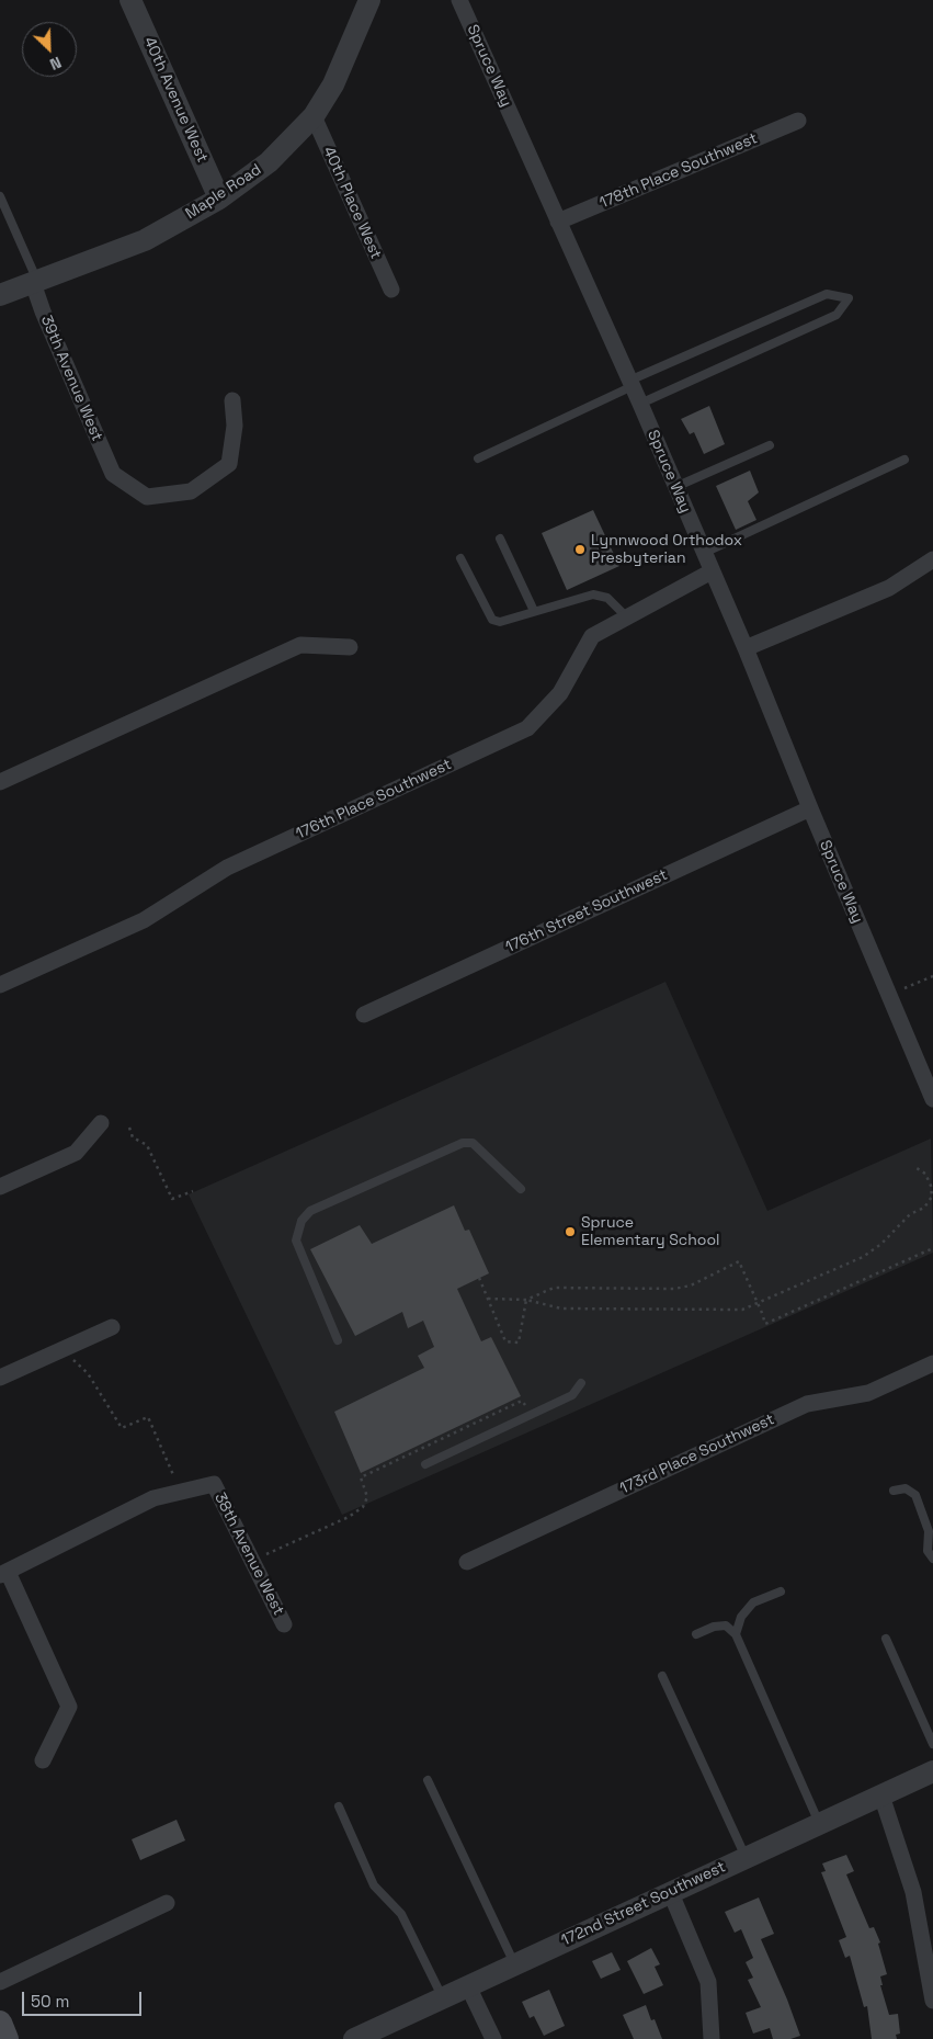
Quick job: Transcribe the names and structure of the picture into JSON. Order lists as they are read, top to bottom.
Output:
{
  "streets": {
    "street": [
      "Spruce Way",
      "40th Avenue West",
      "178th Place Southwest",
      "Maple Road",
      "40th Place West",
      "39th Avenue West",
      "176th Place Southwest",
      "176th Street Southwest",
      "173rd Place Southwest",
      "38th Avenue West",
      "172nd Street Southwest"
    ]
  },
  "crossings": [
    ["Spruce Way", "178th Place Southwest"],
    ["Spruce Way", "176th Place Southwest"],
    ["Spruce Way", "176th Street Southwest"],
    ["40th Avenue West", "Maple Road"],
    ["Maple Road", "40th Place West"],
    ["Maple Road", "39th Avenue West"]
  ],
  "places": ["Lynnwood Orthodox Presbyterian", "Spruce Elementary School"],
  "scale_bar": "50 m",
  "north": "bottom right"
}
